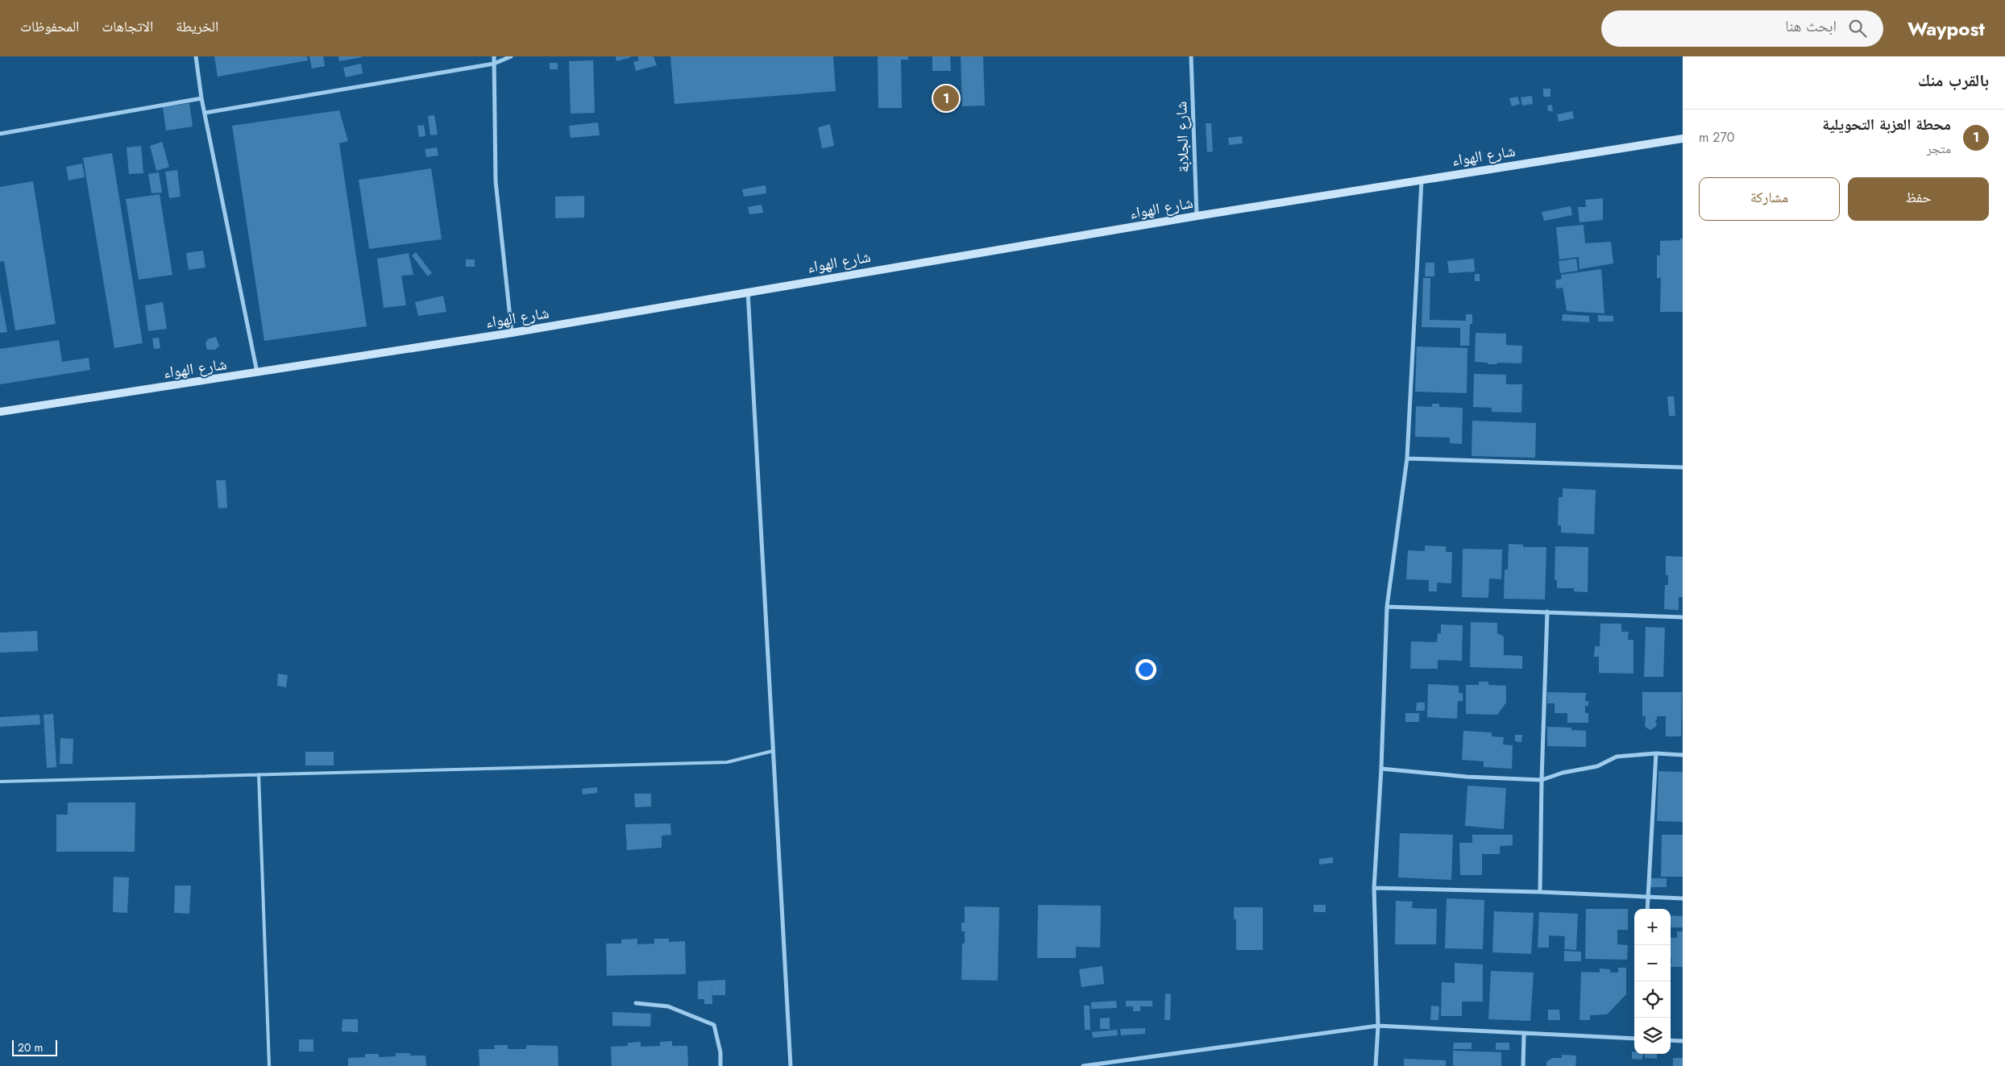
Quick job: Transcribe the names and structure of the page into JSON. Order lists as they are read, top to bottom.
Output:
{
  "streets": {
    "street": ["شارع الجلابة", "شارع الهواء"]
  },
  "crossings": [
    ["شارع الجلابة", "شارع الهواء"]
  ],
  "scale_bar": "20 m",
  "page": {
    "header": "Waypost",
    "search": "ابحث هنا",
    "nav": ["الخريطة", "الاتجاهات", "المحفوظات"],
    "heading": "بالقرب منك",
    "pins": "1",
    "list": [
      {
        "mark": "1",
        "name": "محطة العزبة التحويلية",
        "note": "متجر",
        "value": "270 m"
      }
    ],
    "buttons": ["حفظ", "مشاركة"],
    "map_buttons": ["+", "−"],
    "scale": "20 m"
  }
}
